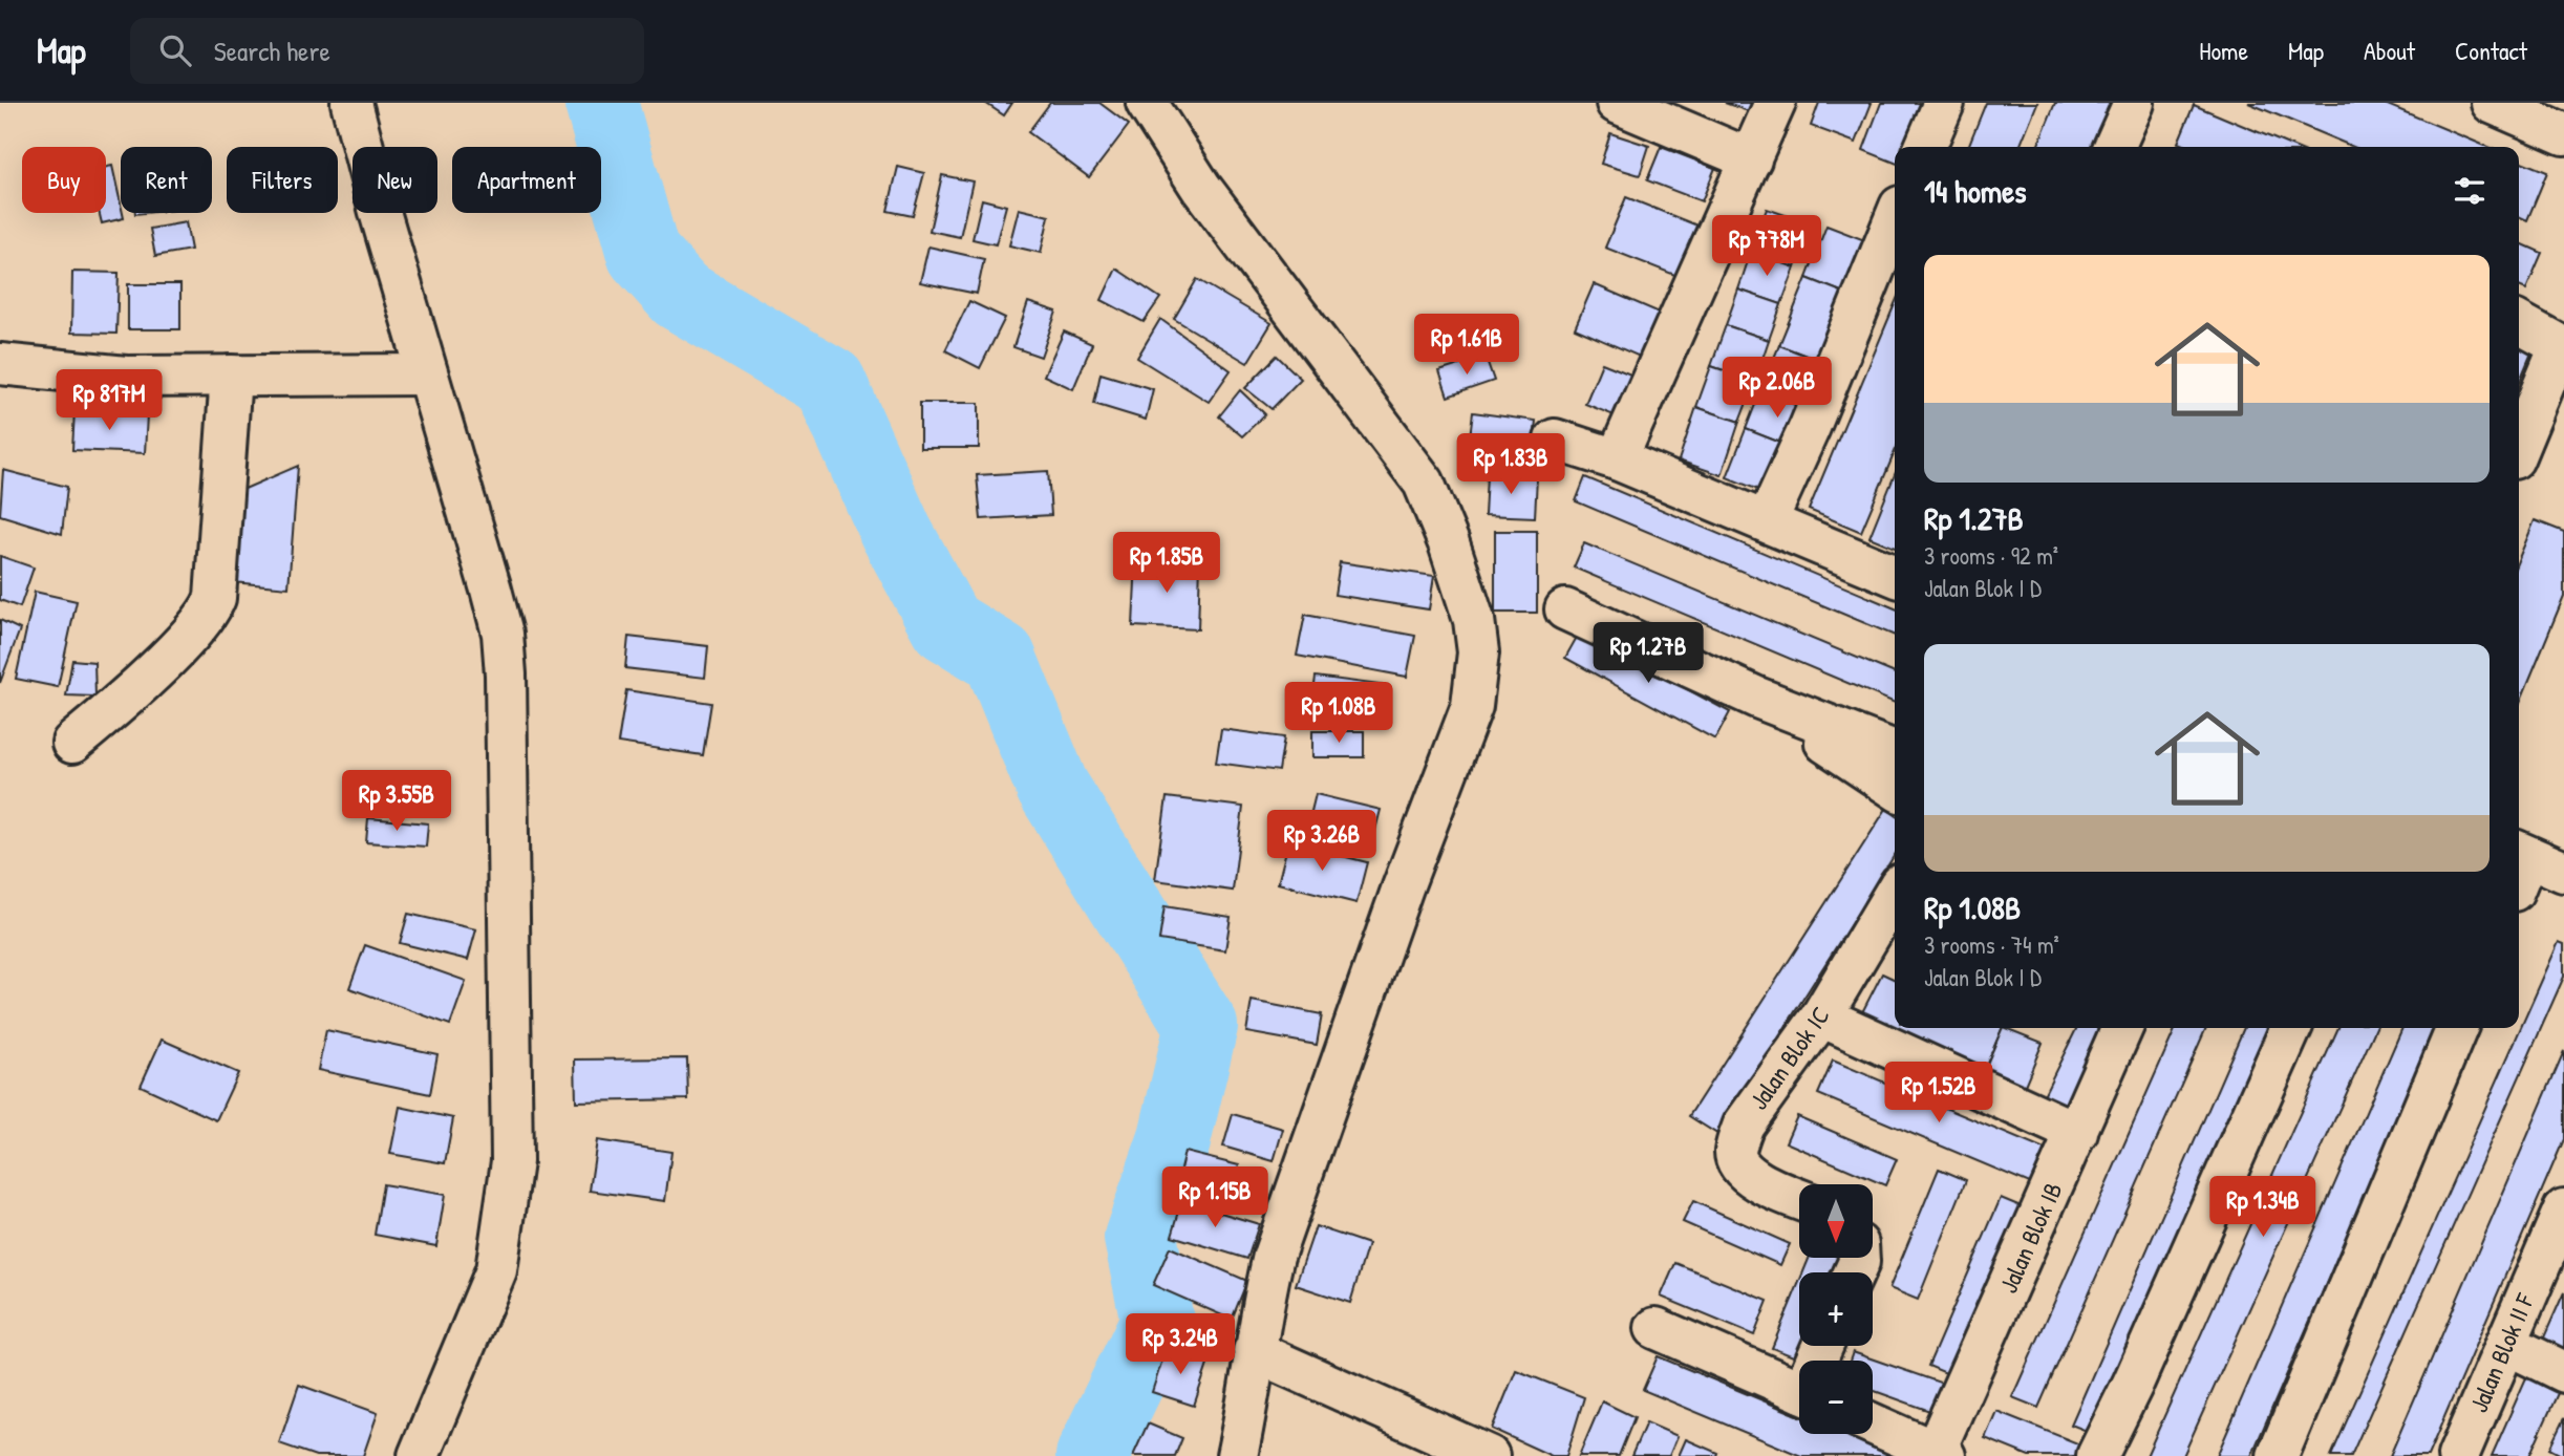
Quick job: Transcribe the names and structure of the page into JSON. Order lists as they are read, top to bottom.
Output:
{
  "streets": {
    "street": ["Jalan Blok IC", "Jalan Blok IB", "Jalan Blok II F"]
  },
  "north": "bottom",
  "page": {
    "header": "Map",
    "search": "Search here",
    "nav": [
      "Home",
      "Map",
      "About",
      "Contact"
    ],
    "chip": [
      "Buy",
      "Rent",
      "Filters",
      "New",
      "Apartment"
    ],
    "heading": "14 homes",
    "price": [
      "Rp 778M",
      "Rp 1.61B",
      "Rp 2.06B",
      "Rp 817M",
      "Rp 1.83B",
      "Rp 1.85B",
      "Rp 1.27B",
      "Rp 1.08B",
      "Rp 3.55B",
      "Rp 3.26B",
      "Rp 1.52B",
      "Rp 1.15B",
      "Rp 1.34B",
      "Rp 3.24B"
    ],
    "list": [
      {
        "name": "Rp 1.27B",
        "note": "3 rooms · 92 m² · Jalan Blok I D"
      },
      {
        "name": "Rp 1.08B",
        "note": "3 rooms · 74 m² · Jalan Blok I D"
      }
    ],
    "map_buttons": ["+", "−"]
  }
}
